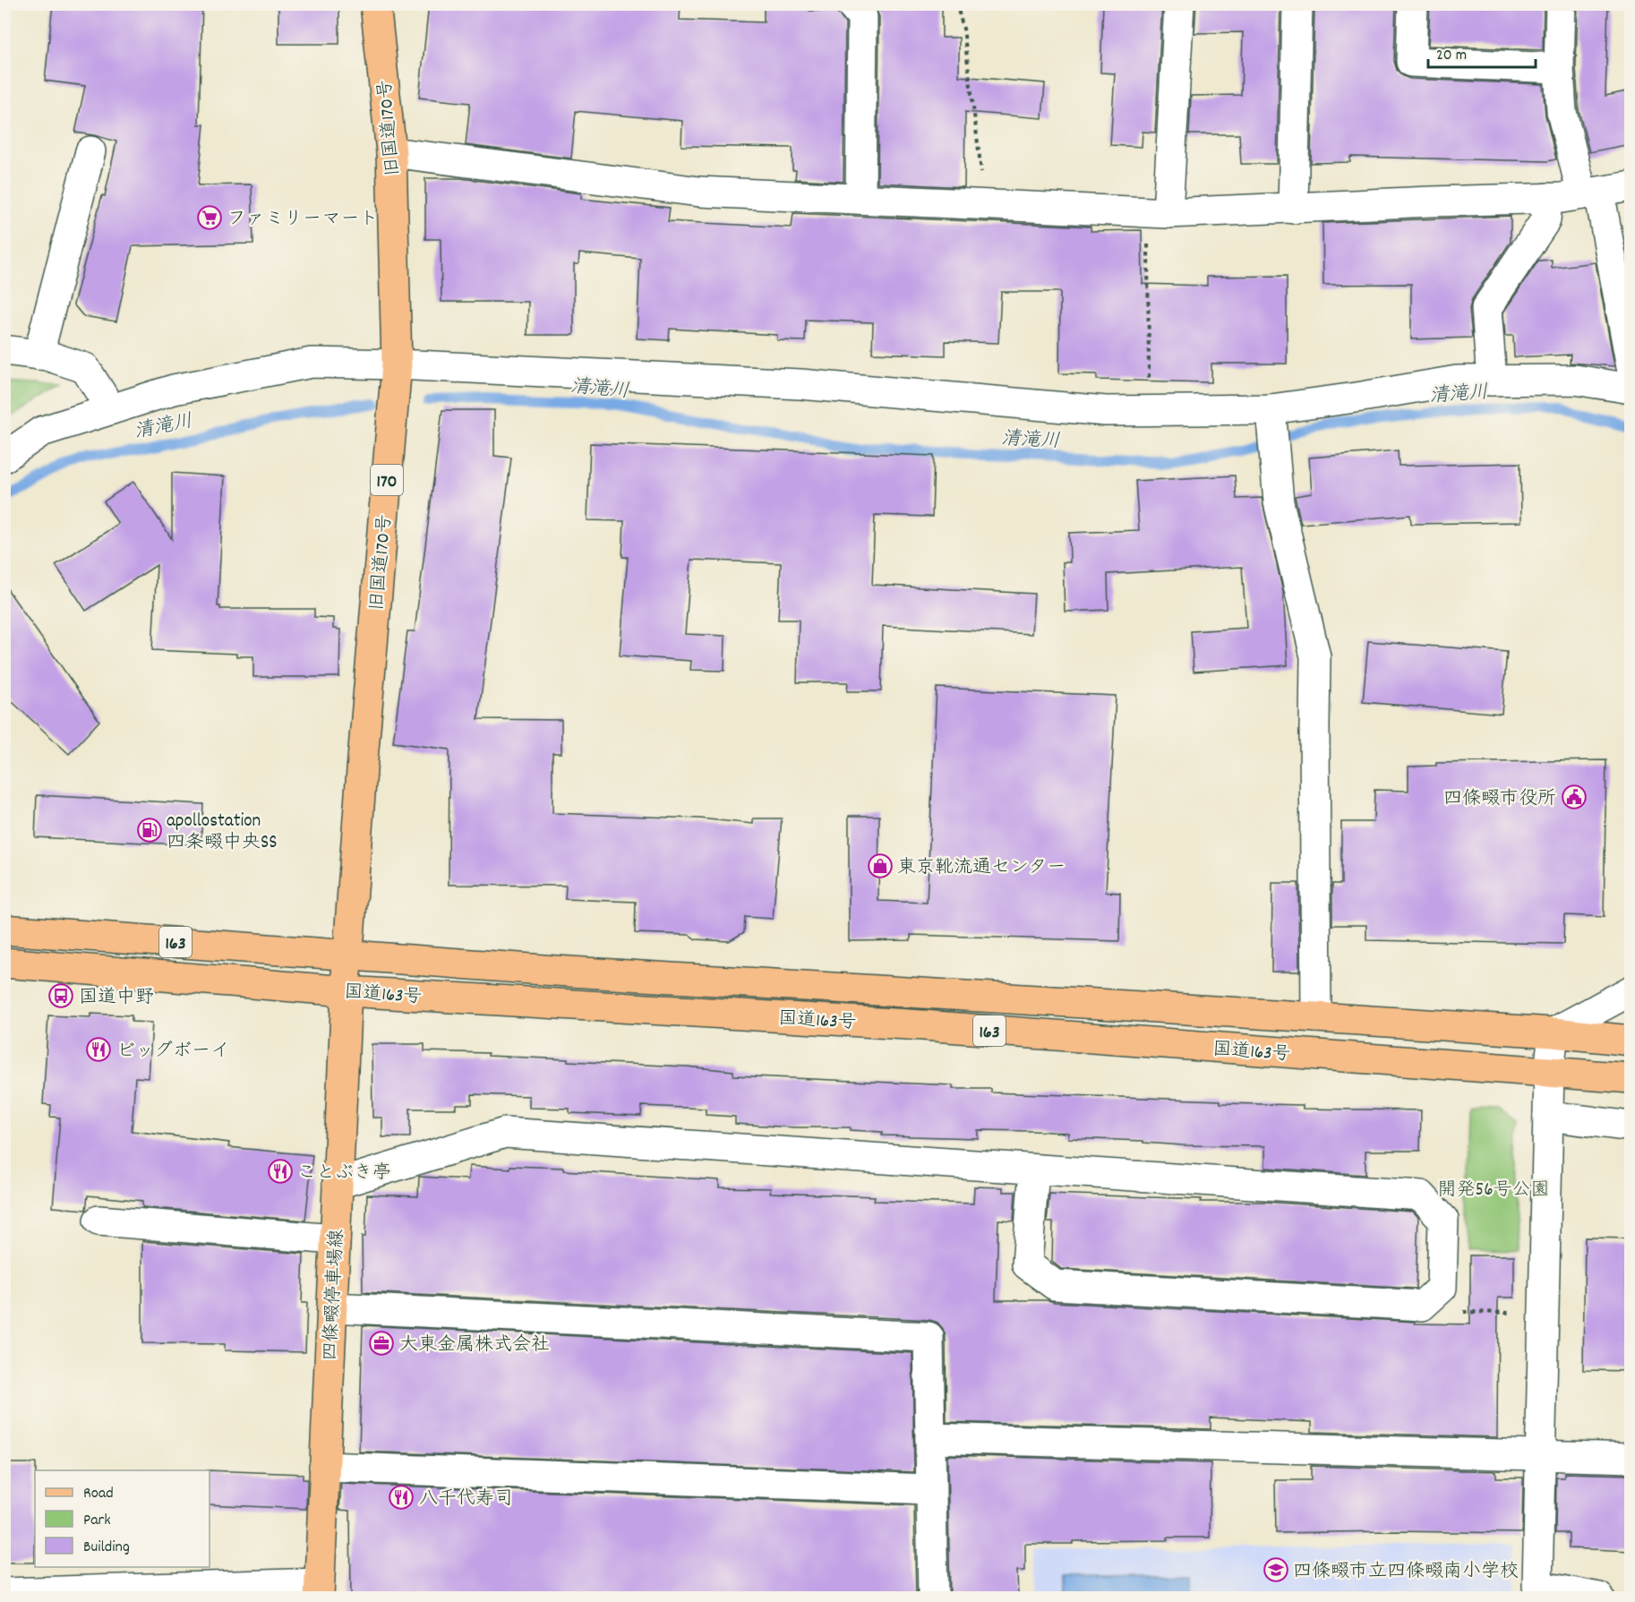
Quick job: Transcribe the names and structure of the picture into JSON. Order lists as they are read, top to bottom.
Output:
{
  "streets": {
    "main road": [
      "旧国道170号",
      "170",
      "163",
      "国道163号",
      "四條畷停車場線"
    ]
  },
  "crossings": [
    ["旧国道170号", "国道163号"],
    ["旧国道170号", "四條畷停車場線"],
    ["国道163号", "四條畷停車場線"]
  ],
  "water": ["清滝川"],
  "parks": ["開発56号公園"],
  "places": {
    "supermarket": ["ファミリーマート"],
    "public building": ["四條畷市役所"],
    "fuel station": ["apollostation 四条畷中央SS"],
    "shop": ["東京靴流通センター"],
    "bus stop": ["国道中野"],
    "restaurant": ["ビッグボーイ", "ことぶき亭", "八千代寿司"],
    "office": ["大東金属株式会社"],
    "school or university": ["四條畷市立四條畷南小学校"]
  },
  "legend": ["Road", "Park", "Building"],
  "scale_bar": "20 m"
}
